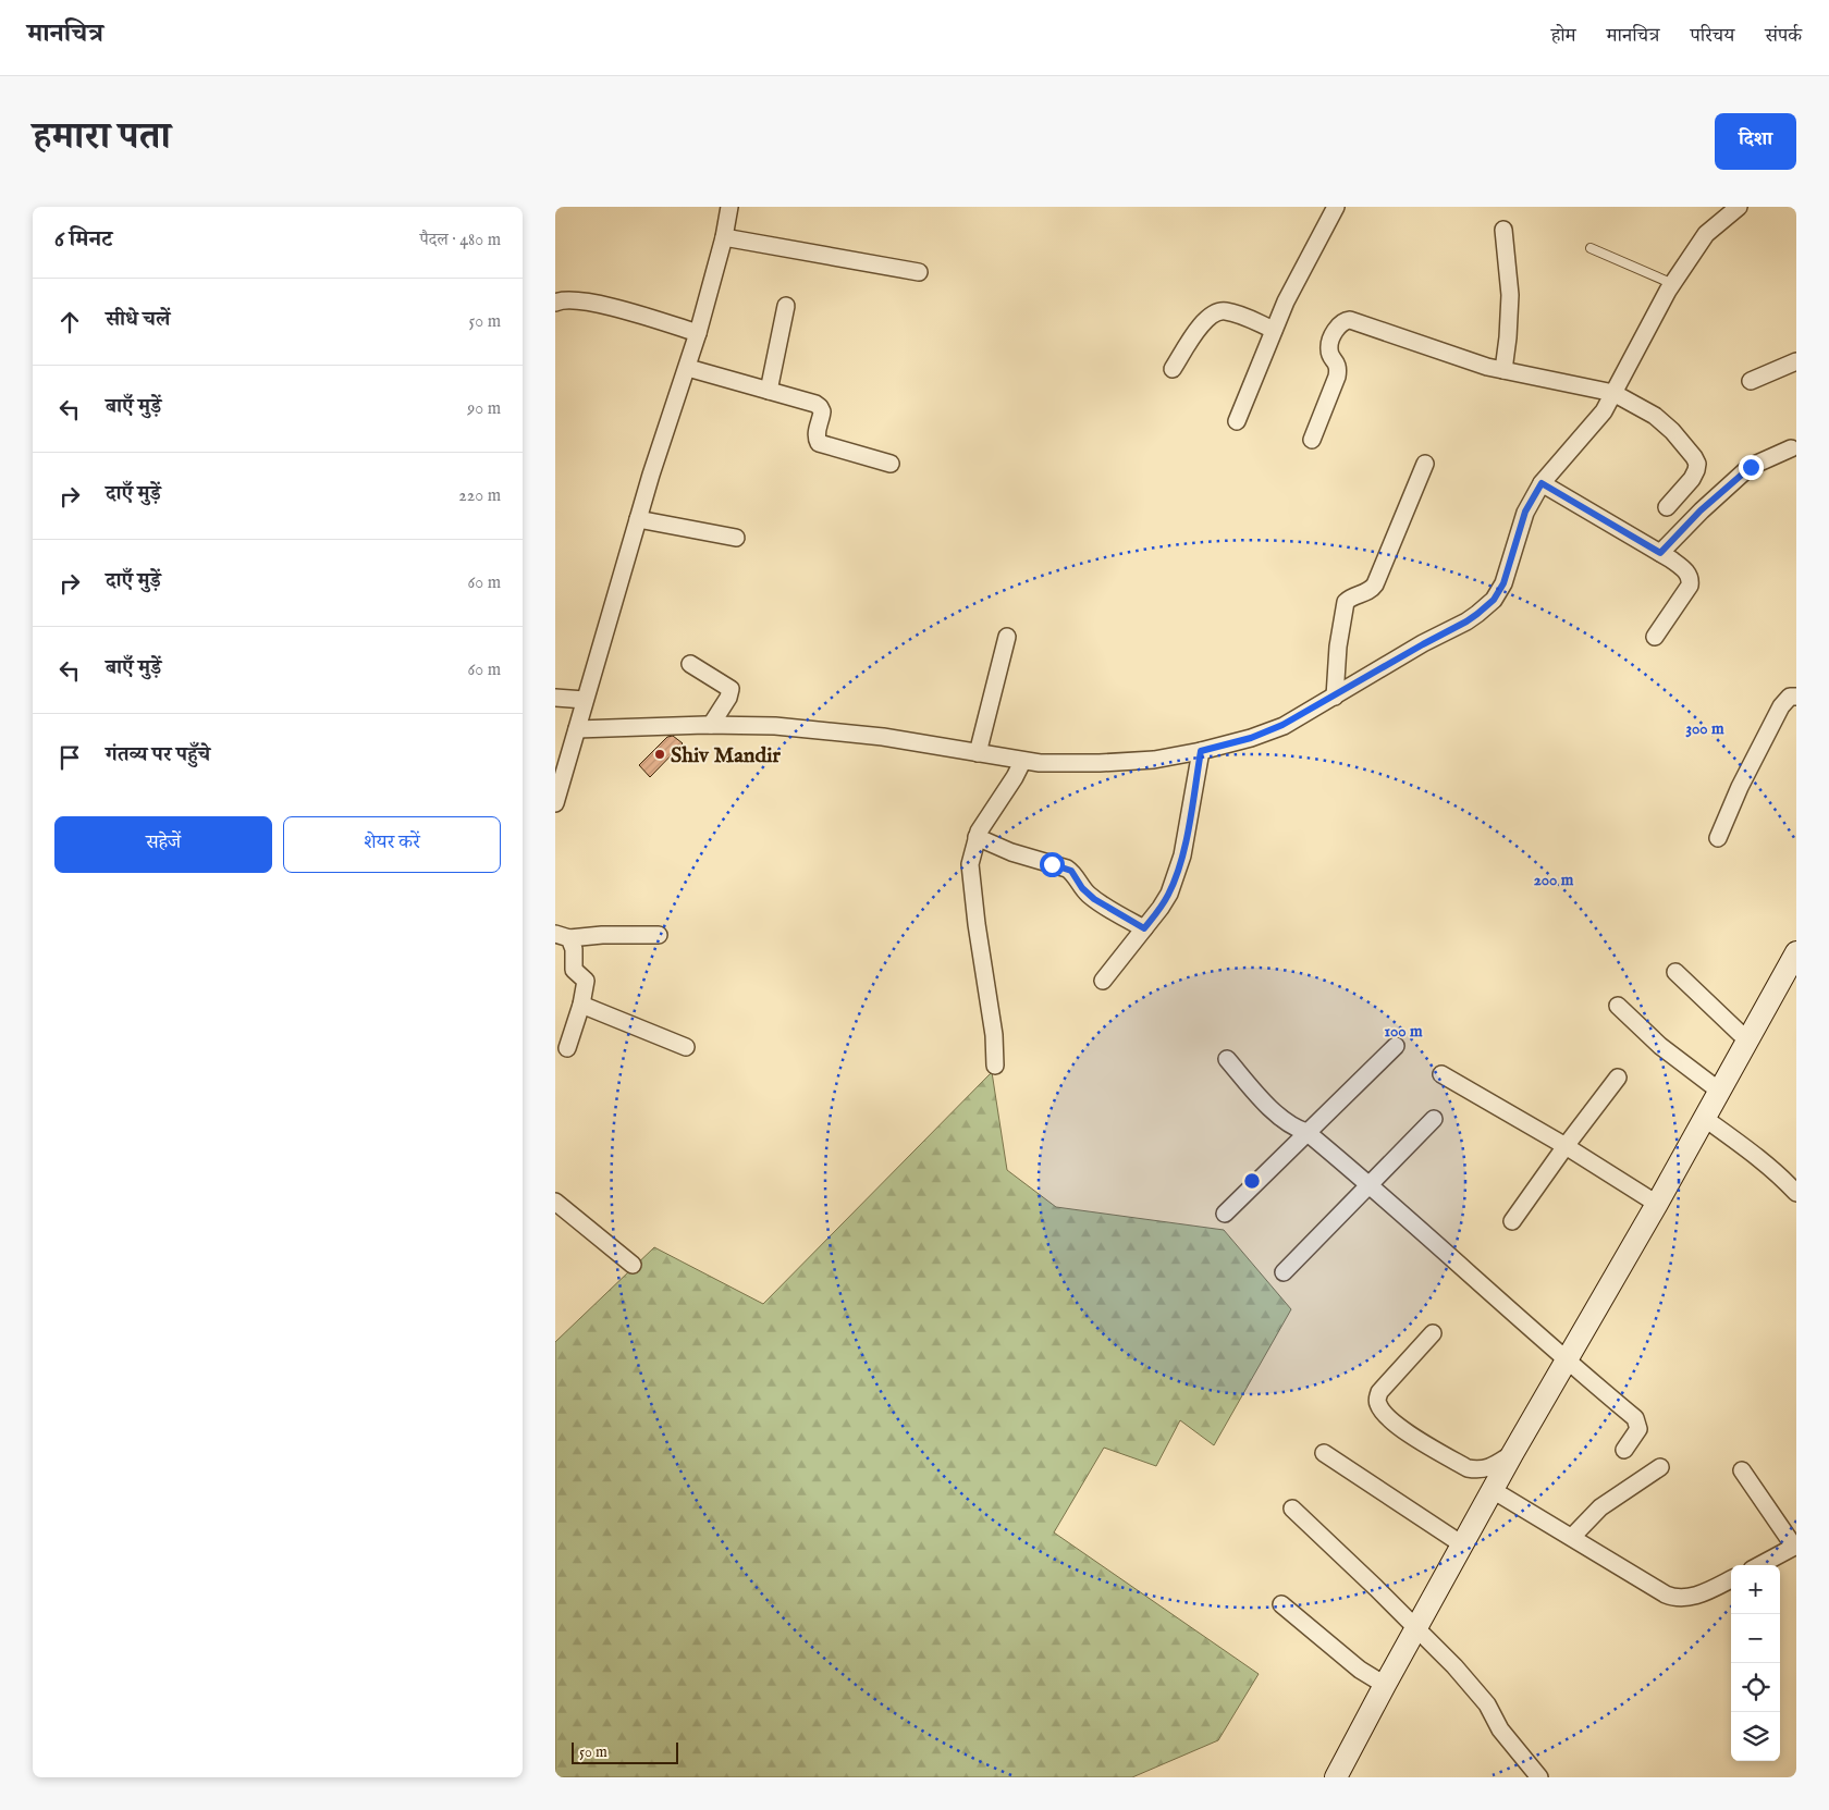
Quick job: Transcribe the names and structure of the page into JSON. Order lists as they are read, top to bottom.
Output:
{
  "places": ["Shiv Mandir"],
  "scale_bar": "50 m",
  "page": {
    "header": "मानचित्र",
    "nav": [
      "होम",
      "मानचित्र",
      "परिचय",
      "संपर्क"
    ],
    "title": "हमारा पता",
    "buttons": [
      "दिशा",
      ["सहेजें", "शेयर करें"]
    ],
    "heading": ["6 मिनट", "पैदल · 480 m"],
    "list": [
      ["सीधे चलें", "50 m"],
      ["बाएँ मुड़ें", "90 m"],
      ["दाएँ मुड़ें", "220 m"],
      ["दाएँ मुड़ें", "60 m"],
      ["बाएँ मुड़ें", "60 m"],
      "गंतव्य पर पहुँचे"
    ],
    "map_buttons": ["+", "−"],
    "scale": "50 m"
  },
  "rings": ["300 m", "200 m", "100 m"]
}
